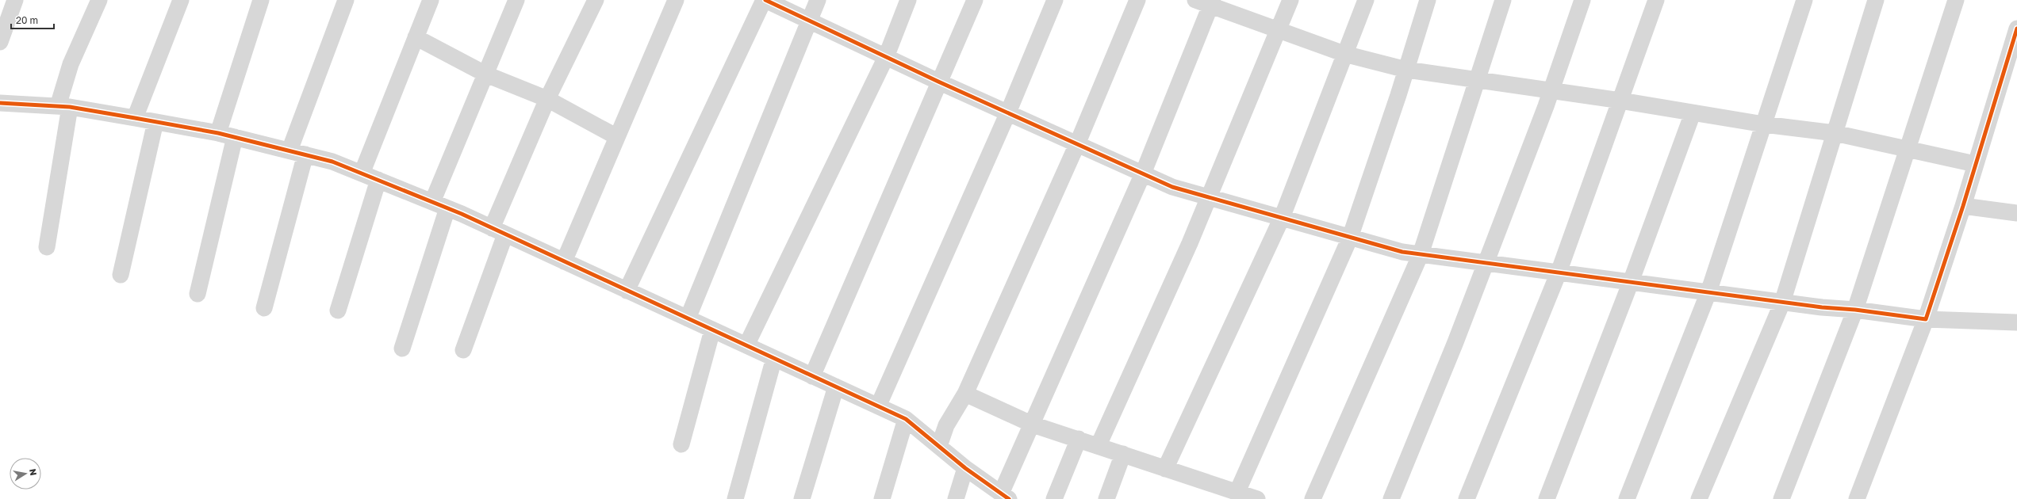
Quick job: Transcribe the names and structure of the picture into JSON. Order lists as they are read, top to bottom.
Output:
{
  "scale_bar": "20 m",
  "north": "right"
}
